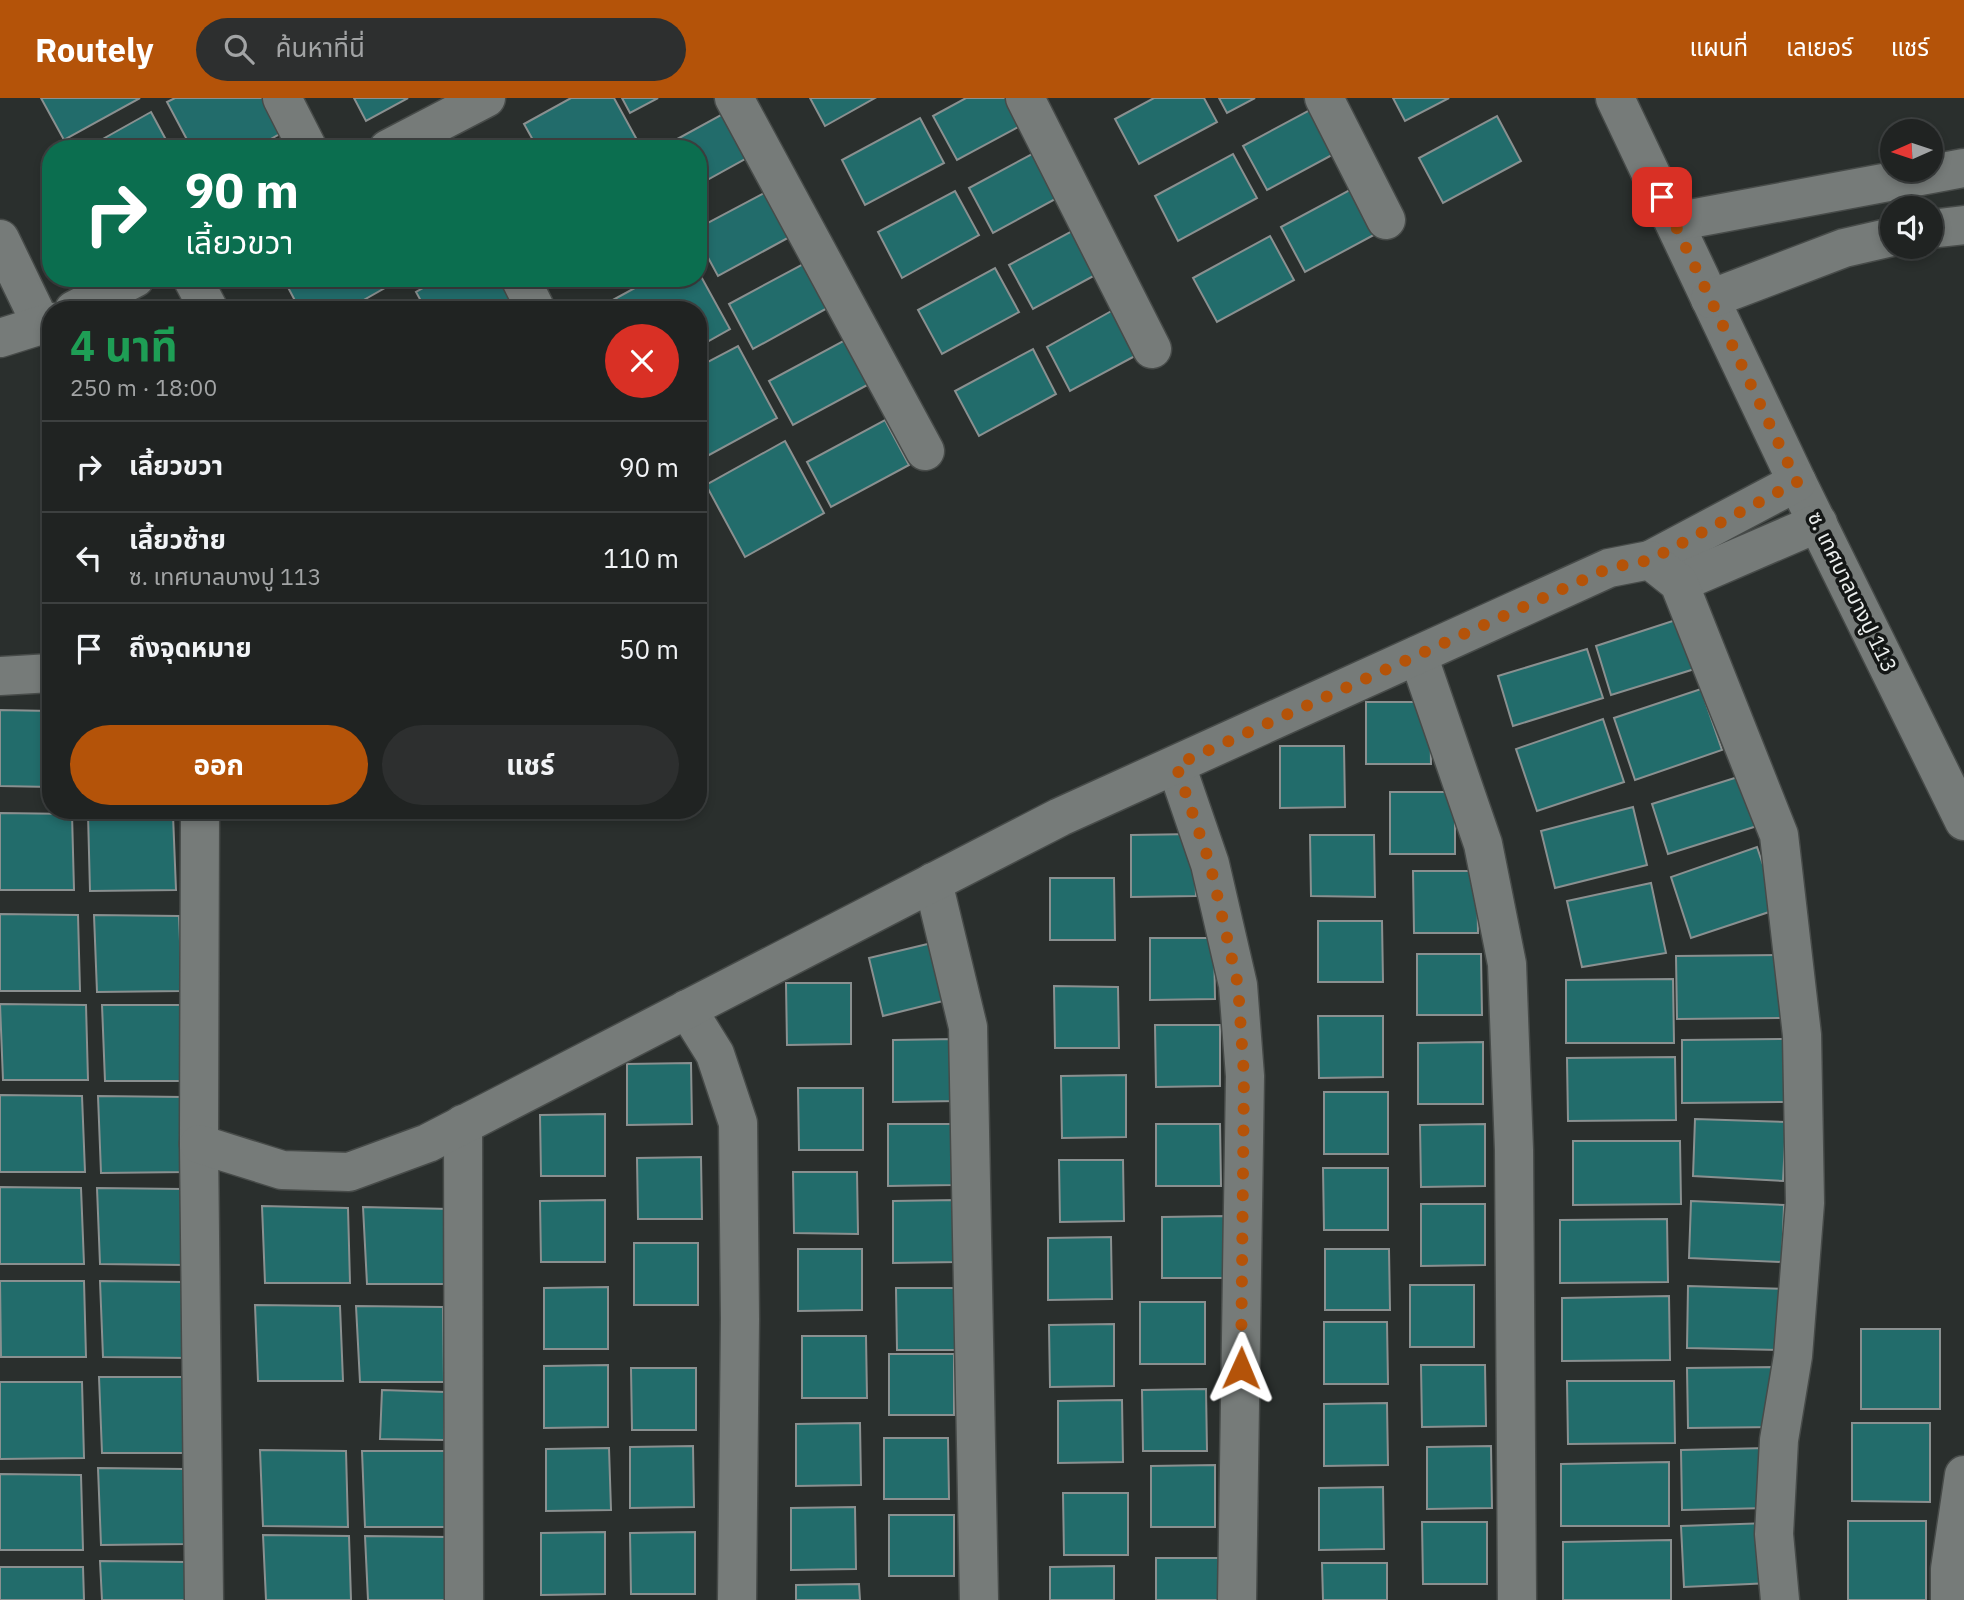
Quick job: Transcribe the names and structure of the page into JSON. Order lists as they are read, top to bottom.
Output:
{
  "streets": {
    "street": ["ซ. เทศบาลบางปู 113"]
  },
  "north": "left",
  "page": {
    "header": "Routely",
    "search": "ค้นหาที่นี่",
    "nav": ["แผนที่", "เลเยอร์", "แชร์"],
    "turn": ["90 m", "เลี้ยวขวา"],
    "heading": ["4 นาที", "250 m · 18:00"],
    "list": [
      {
        "name": "เลี้ยวขวา",
        "value": "90 m"
      },
      {
        "name": "เลี้ยวซ้าย",
        "note": "ซ. เทศบาลบางปู 113",
        "value": "110 m"
      },
      {
        "name": "ถึงจุดหมาย",
        "value": "50 m"
      }
    ],
    "buttons": ["ออก", "แชร์"]
  }
}
